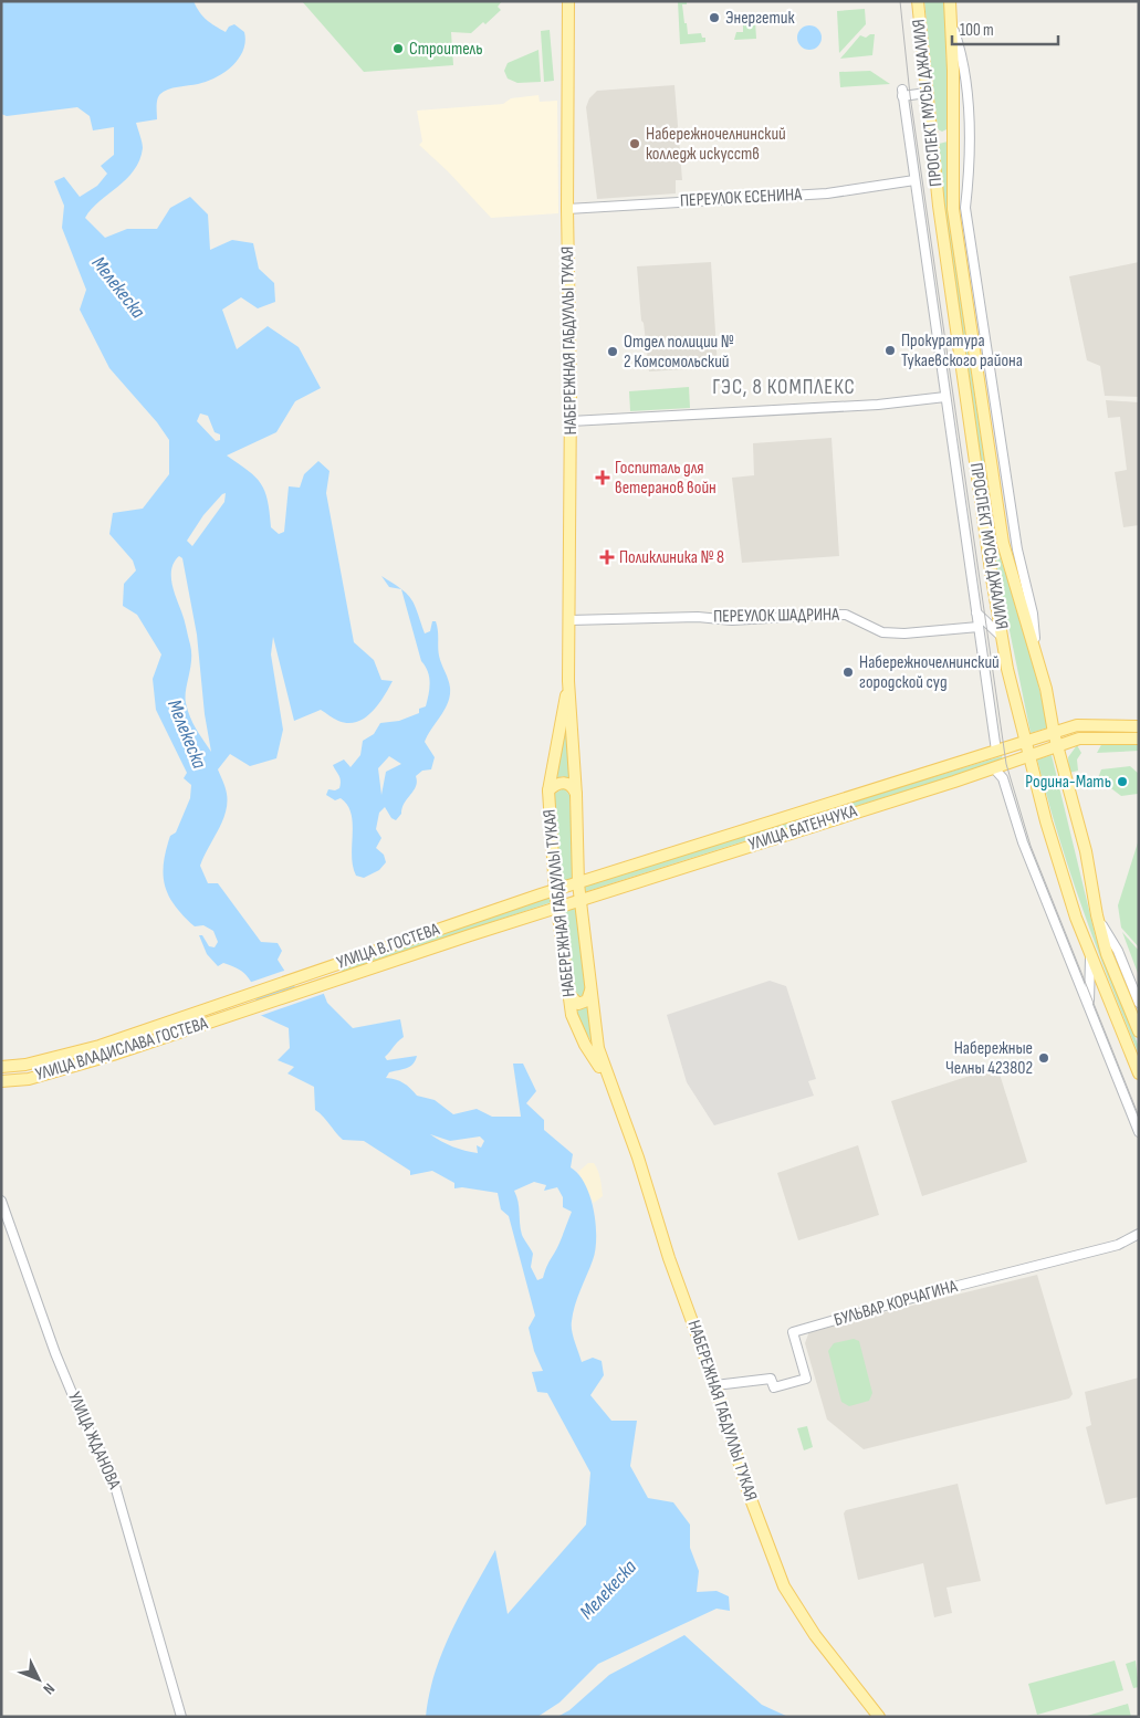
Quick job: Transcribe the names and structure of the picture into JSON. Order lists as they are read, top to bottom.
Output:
{
  "streets": {
    "main road": [
      "ПРОСПЕКТ МУСЫ ДЖАЛИЛЯ",
      "НАБЕРЕЖНАЯ ГАБДУЛЛЫ ТУКАЯ",
      "УЛИЦА БАТЕНЧУКА",
      "УЛИЦА В.ГОСТЕВА",
      "УЛИЦА ВЛАДИСЛАВА ГОСТЕВА"
    ],
    "street": [
      "ПЕРЕУЛОК ЕСЕНИНА",
      "ПЕРЕУЛОК ШАДРИНА",
      "БУЛЬВАР КОРЧАГИНА",
      "УЛИЦА ЖДАНОВА"
    ]
  },
  "crossings": [
    ["ПРОСПЕКТ МУСЫ ДЖАЛИЛЯ", "УЛИЦА БАТЕНЧУКА"],
    ["ПЕРЕУЛОК ЕСЕНИНА", "НАБЕРЕЖНАЯ ГАБДУЛЛЫ ТУКАЯ"],
    ["НАБЕРЕЖНАЯ ГАБДУЛЛЫ ТУКАЯ", "ПЕРЕУЛОК ШАДРИНА"],
    ["НАБЕРЕЖНАЯ ГАБДУЛЛЫ ТУКАЯ", "УЛИЦА БАТЕНЧУКА"],
    ["НАБЕРЕЖНАЯ ГАБДУЛЛЫ ТУКАЯ", "БУЛЬВАР КОРЧАГИНА"],
    ["УЛИЦА БАТЕНЧУКА", "УЛИЦА В.ГОСТЕВА"],
    ["УЛИЦА В.ГОСТЕВА", "УЛИЦА ВЛАДИСЛАВА ГОСТЕВА"]
  ],
  "districts": ["ГЭС, 8 КОМПЛЕКС"],
  "water": ["Мелекеска"],
  "places": {
    "other": [
      "Энергетик",
      "Строитель",
      "Набережночелнинский колледж искусств",
      "Прокуратура Тукаевского района",
      "Отдел полиции № 2 Комсомольский",
      "Набережночелнинский городской суд",
      "Родина-Мать",
      "Набережные Челны 423802"
    ],
    "health": ["Госпиталь для ветеранов войн", "Поликлиника № 8"]
  },
  "scale_bar": "100 m",
  "north": "bottom right"
}
